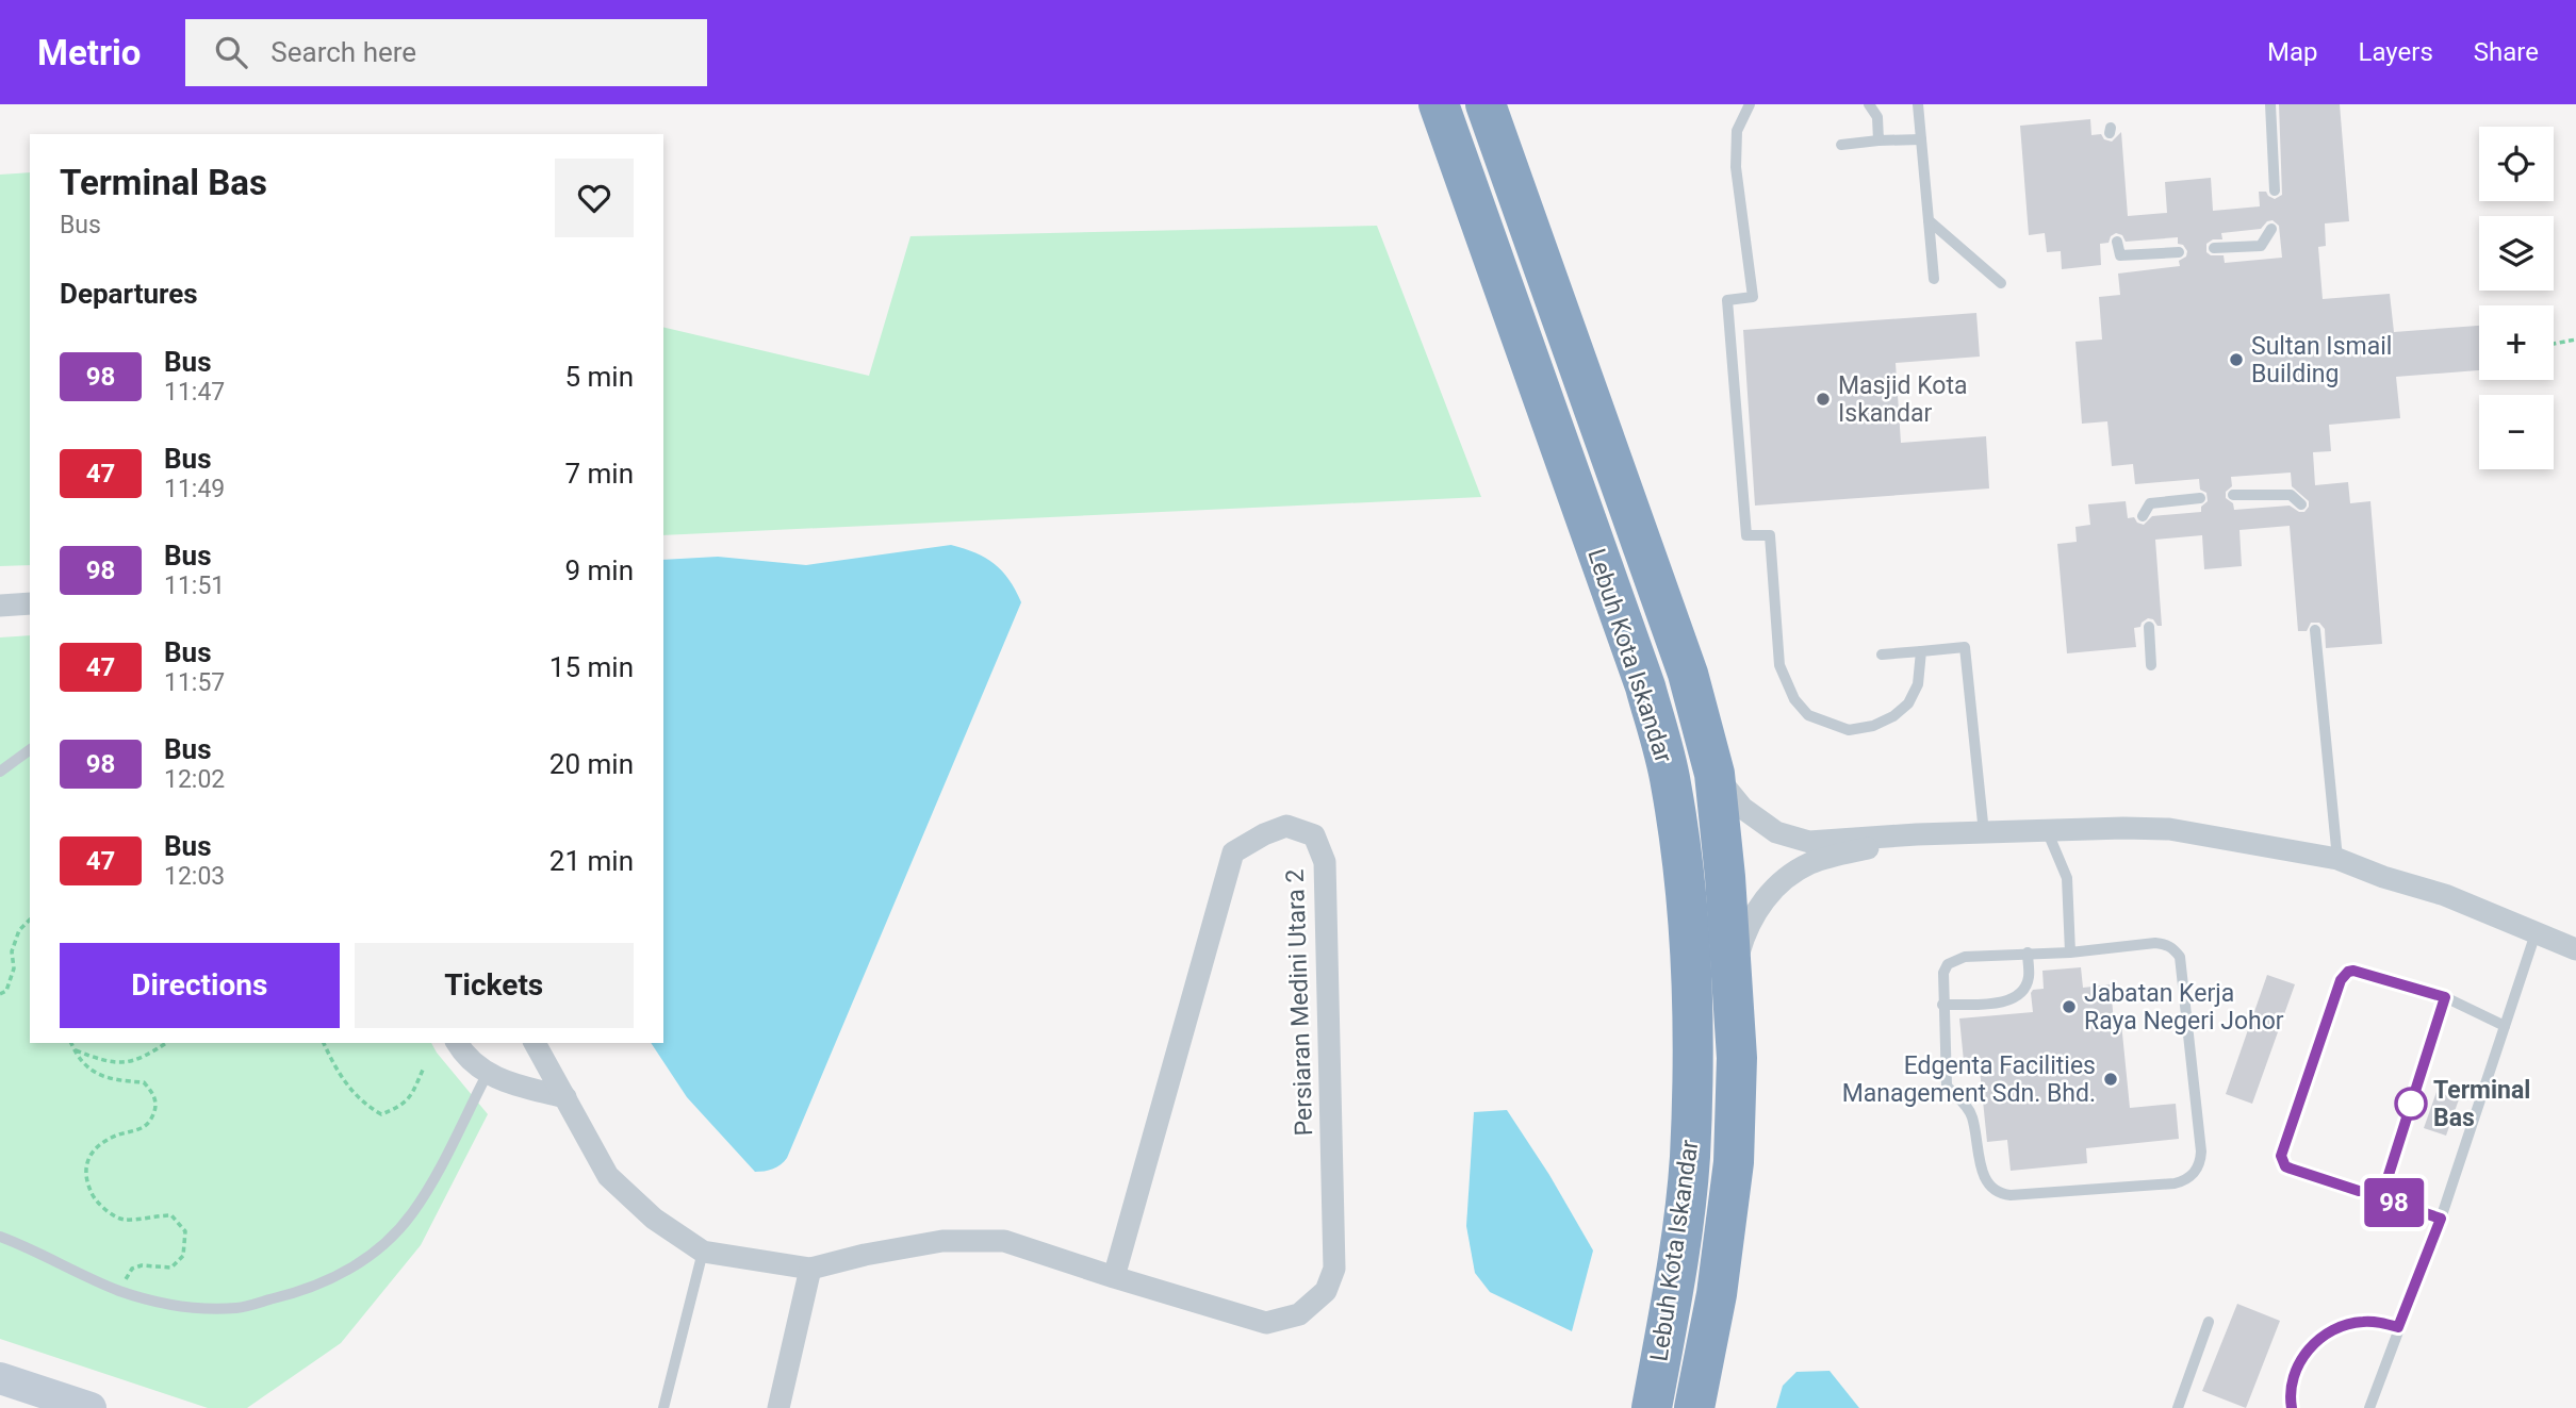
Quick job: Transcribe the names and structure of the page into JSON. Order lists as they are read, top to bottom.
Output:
{
  "streets": {
    "highway": ["Lebuh Kota Iskandar"],
    "street": ["Persiaran Medini Utara 2"]
  },
  "places": [
    "Sultan Ismail Building",
    "Masjid Kota Iskandar",
    "Jabatan Kerja Raya Negeri Johor",
    "Edgenta Facilities Management Sdn. Bhd.",
    "Terminal Bas"
  ],
  "lines": ["bus line 98"],
  "page": {
    "header": "Metrio",
    "search": "Search here",
    "nav": ["Map", "Layers", "Share"],
    "on_map": "98",
    "map_buttons": ["+", "−"],
    "heading": [
      ["Terminal Bas", "Bus"],
      "Departures"
    ],
    "list": [
      {
        "mark": "98",
        "name": "Bus",
        "note": "11:47",
        "value": "5 min"
      },
      {
        "mark": "47",
        "name": "Bus",
        "note": "11:49",
        "value": "7 min"
      },
      {
        "mark": "98",
        "name": "Bus",
        "note": "11:51",
        "value": "9 min"
      },
      {
        "mark": "47",
        "name": "Bus",
        "note": "11:57",
        "value": "15 min"
      },
      {
        "mark": "98",
        "name": "Bus",
        "note": "12:02",
        "value": "20 min"
      },
      {
        "mark": "47",
        "name": "Bus",
        "note": "12:03",
        "value": "21 min"
      }
    ],
    "buttons": ["Directions", "Tickets"]
  }
}
